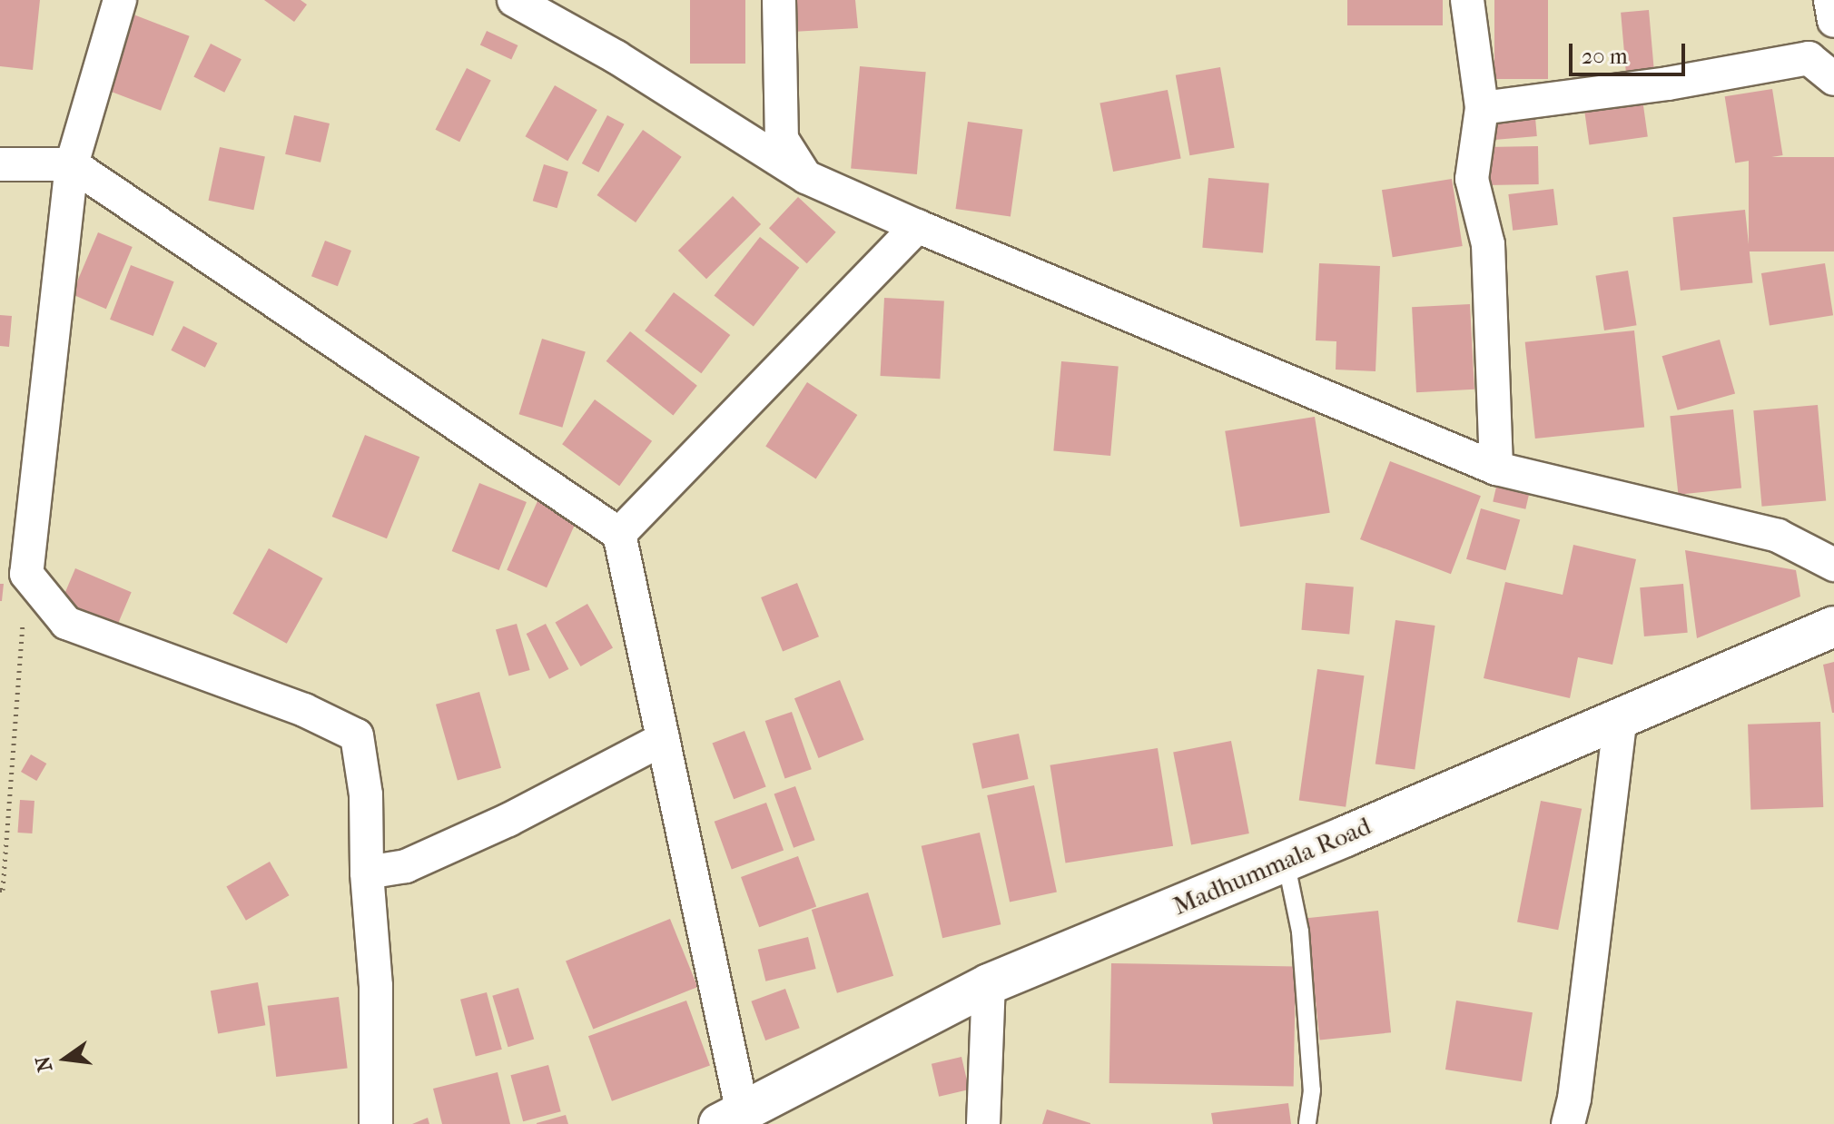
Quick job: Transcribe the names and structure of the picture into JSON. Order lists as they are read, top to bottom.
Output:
{
  "streets": {
    "street": ["Madhummala Road"]
  },
  "scale_bar": "20 m",
  "north": "left"
}
